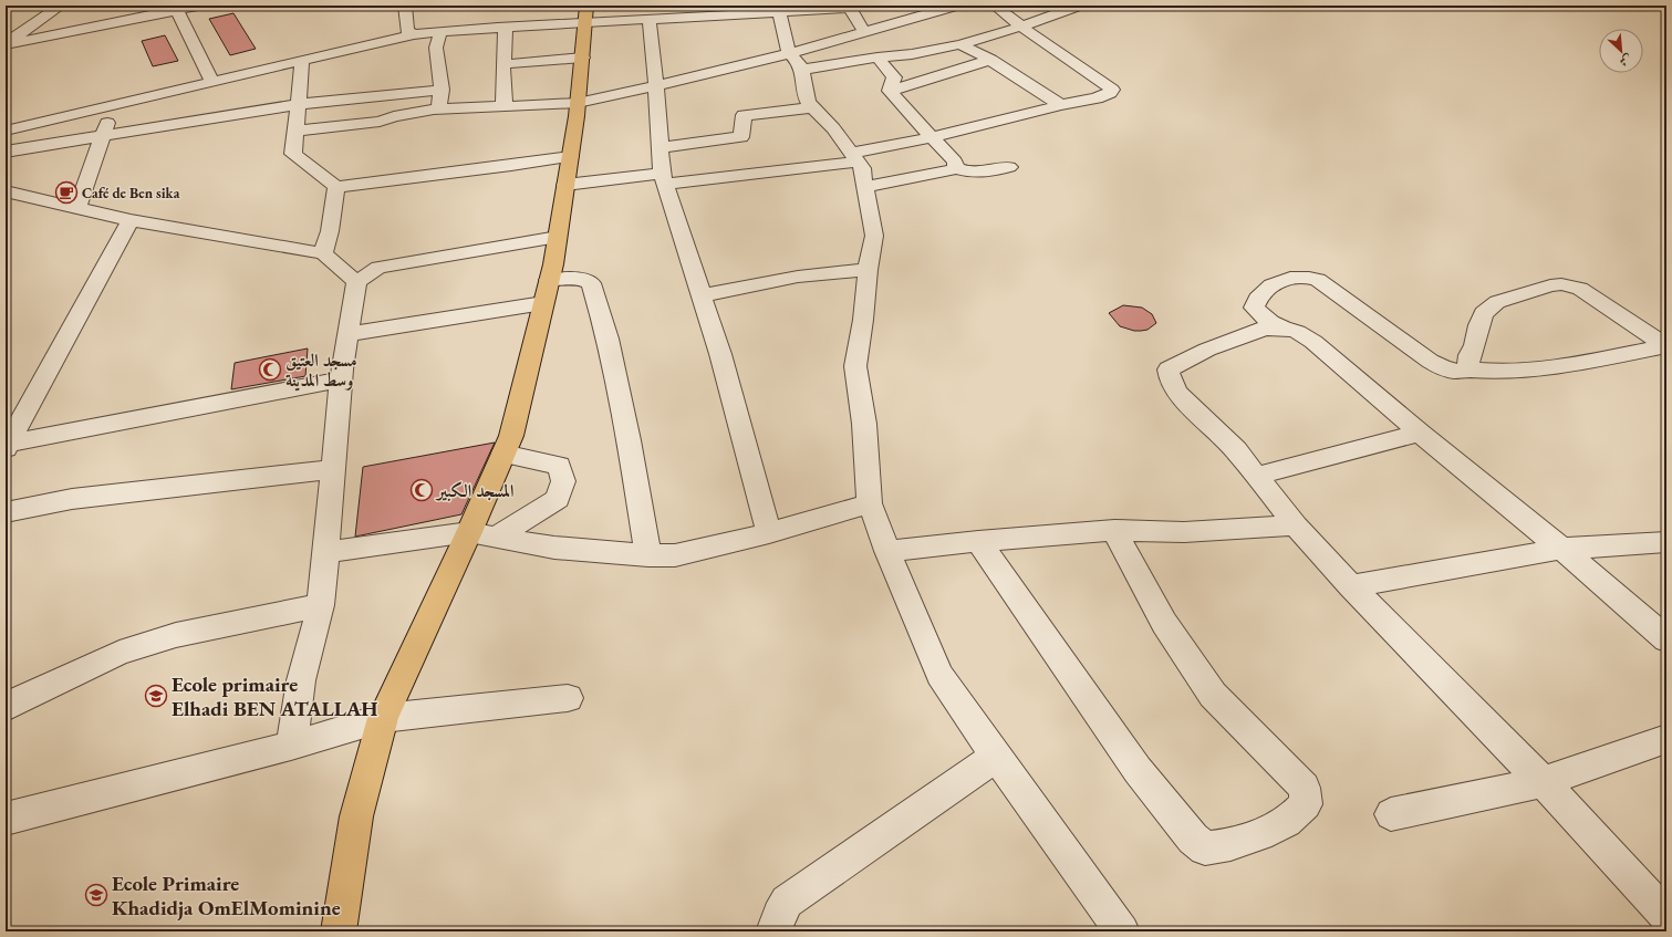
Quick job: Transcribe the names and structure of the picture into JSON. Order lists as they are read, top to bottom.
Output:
{
  "places": {
    "cafe": ["Café de Ben sika"],
    "mosque": ["مسجد العتيق وسط المدينة", "المسجد الكبير"],
    "school or university": ["Ecole primaire Elhadi BEN ATALLAH", "Ecole Primaire Khadidja OmElMominine"]
  },
  "north": "bottom right"
}
